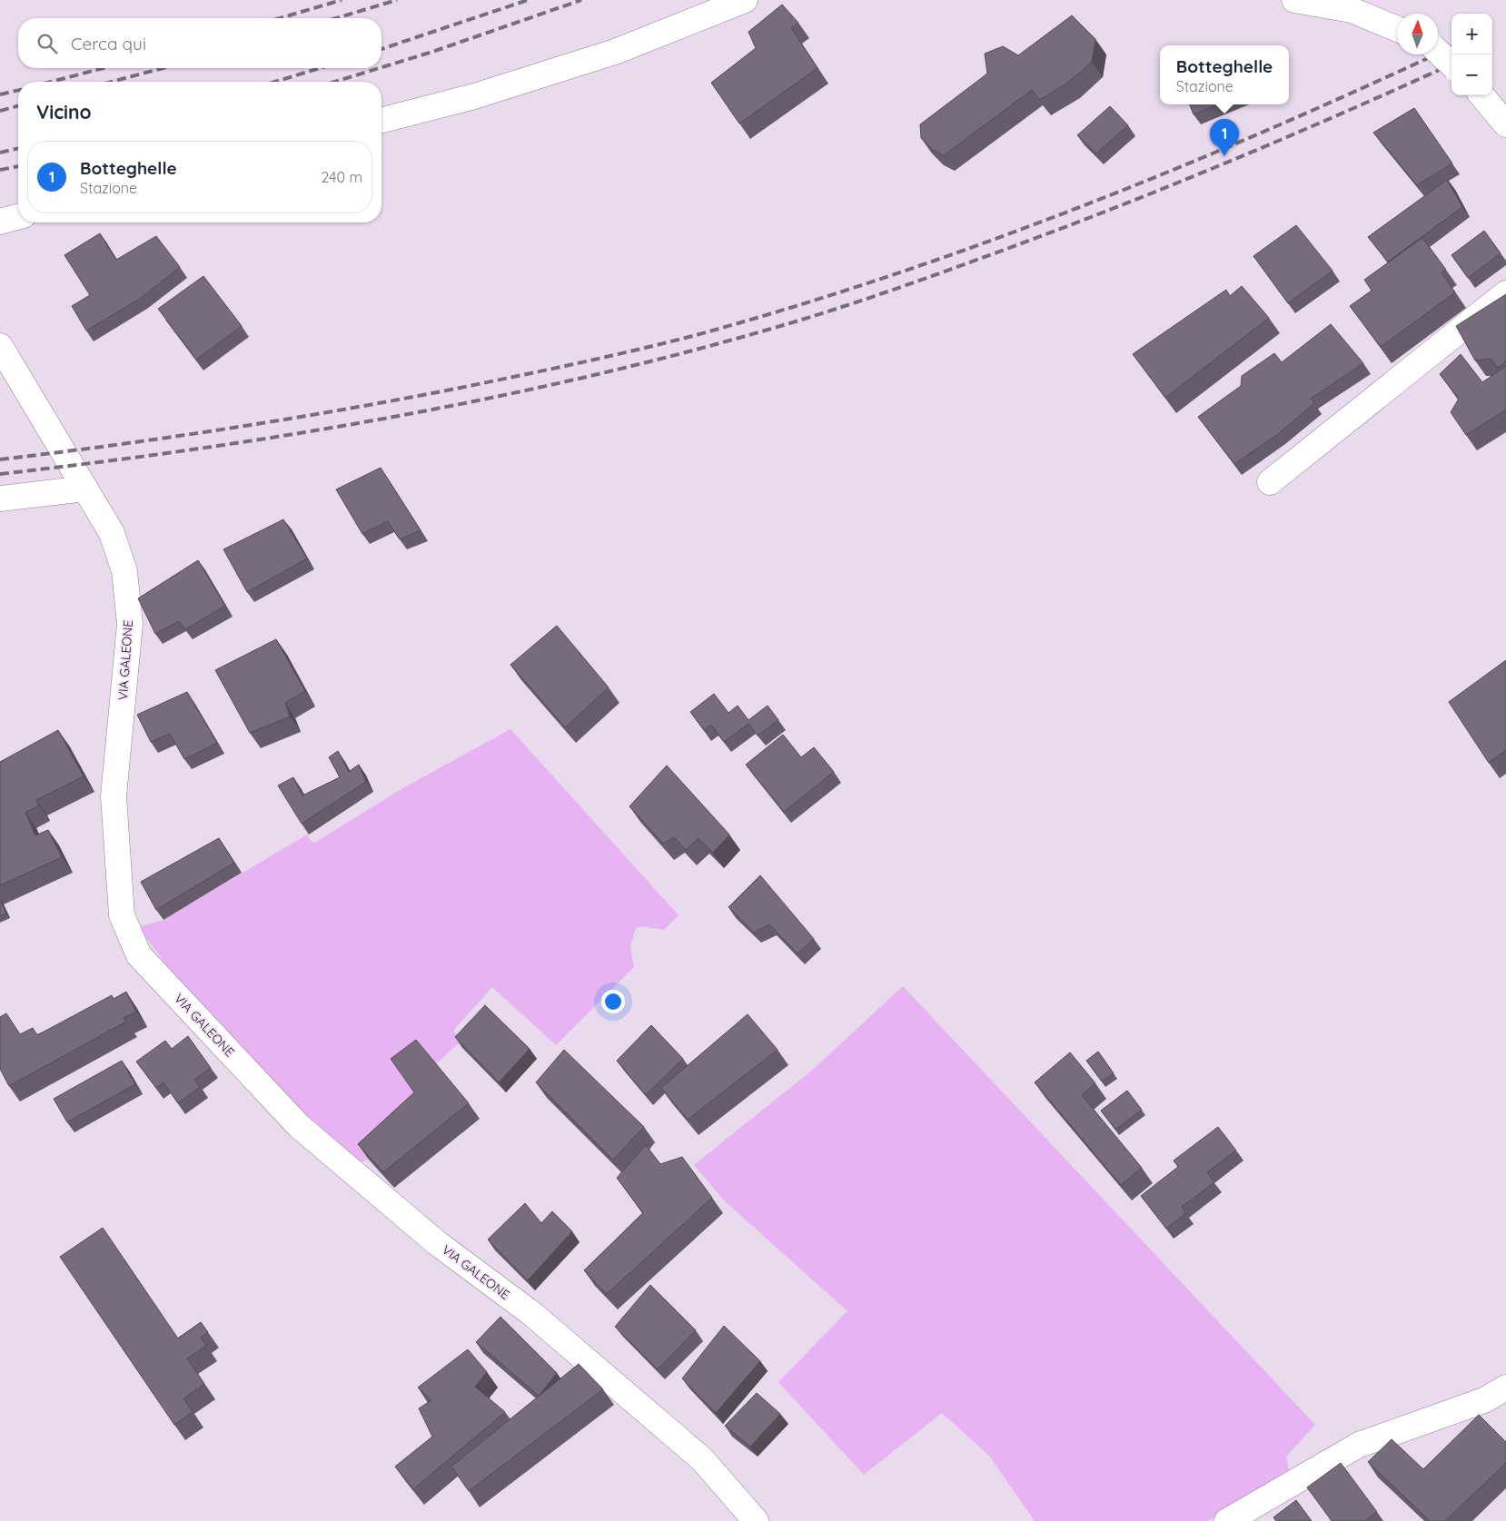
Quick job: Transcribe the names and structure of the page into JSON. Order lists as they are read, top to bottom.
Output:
{
  "streets": {
    "street": ["VIA GALEONE"]
  },
  "north": "top",
  "page": {
    "map_buttons": ["+", "−"],
    "search": "Cerca qui",
    "popup": ["Botteghelle", "Stazione"],
    "heading": "Vicino",
    "pins": "1",
    "list": [
      {
        "mark": "1",
        "name": "Botteghelle",
        "note": "Stazione",
        "value": "240 m"
      }
    ]
  }
}
